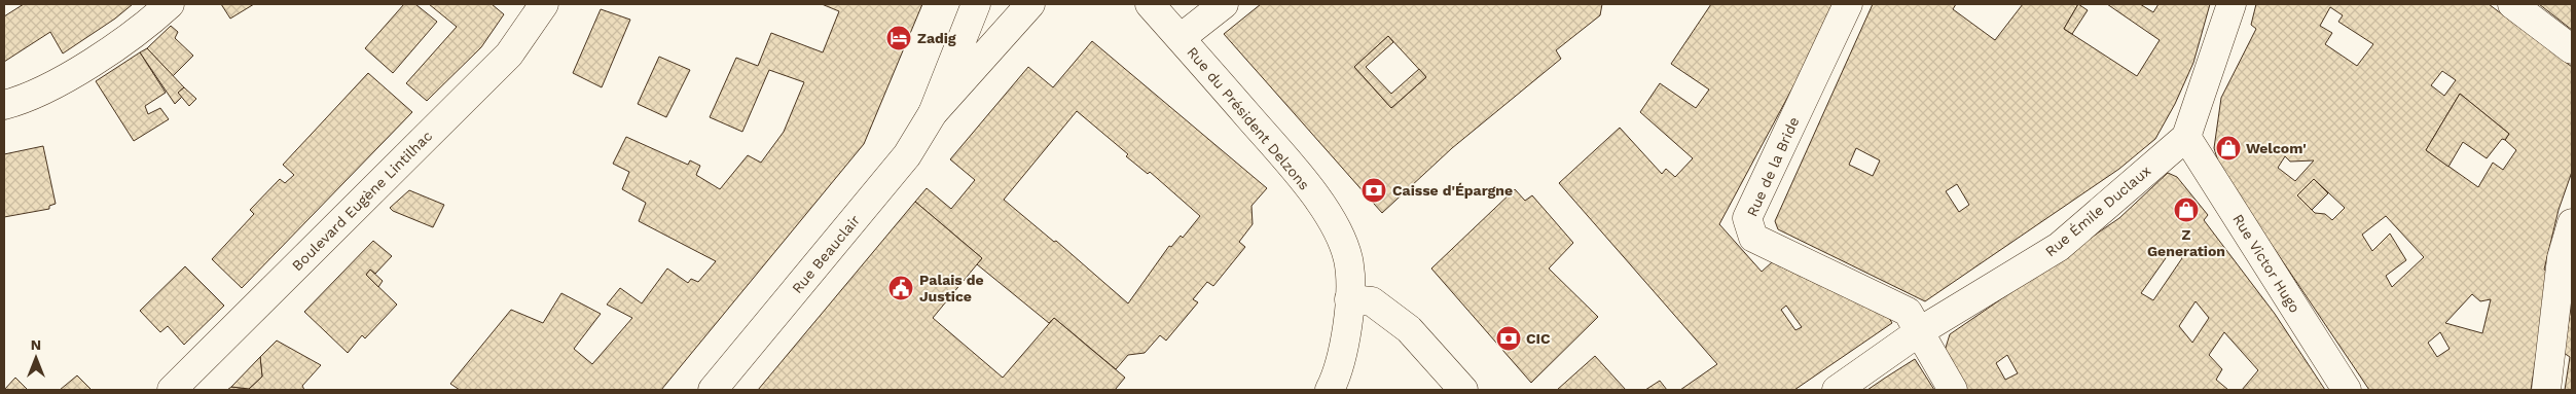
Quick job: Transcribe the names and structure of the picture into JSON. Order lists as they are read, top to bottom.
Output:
{
  "streets": {
    "street": [
      "Rue du Président Delzons",
      "Rue de la Bride",
      "Boulevard Eugène Lintilhac",
      "Rue Émile Duclaux",
      "Rue Beauclair",
      "Rue Victor Hugo"
    ]
  },
  "crossings": [
    ["Rue de la Bride", "Rue Émile Duclaux"],
    ["Rue Émile Duclaux", "Rue Victor Hugo"]
  ],
  "places": {
    "hotel": ["Zadig"],
    "shop": ["Welcom'", "Z Generation"],
    "bank": ["Caisse d'Épargne", "CIC"],
    "public building": ["Palais de Justice"]
  },
  "north": "top"
}
